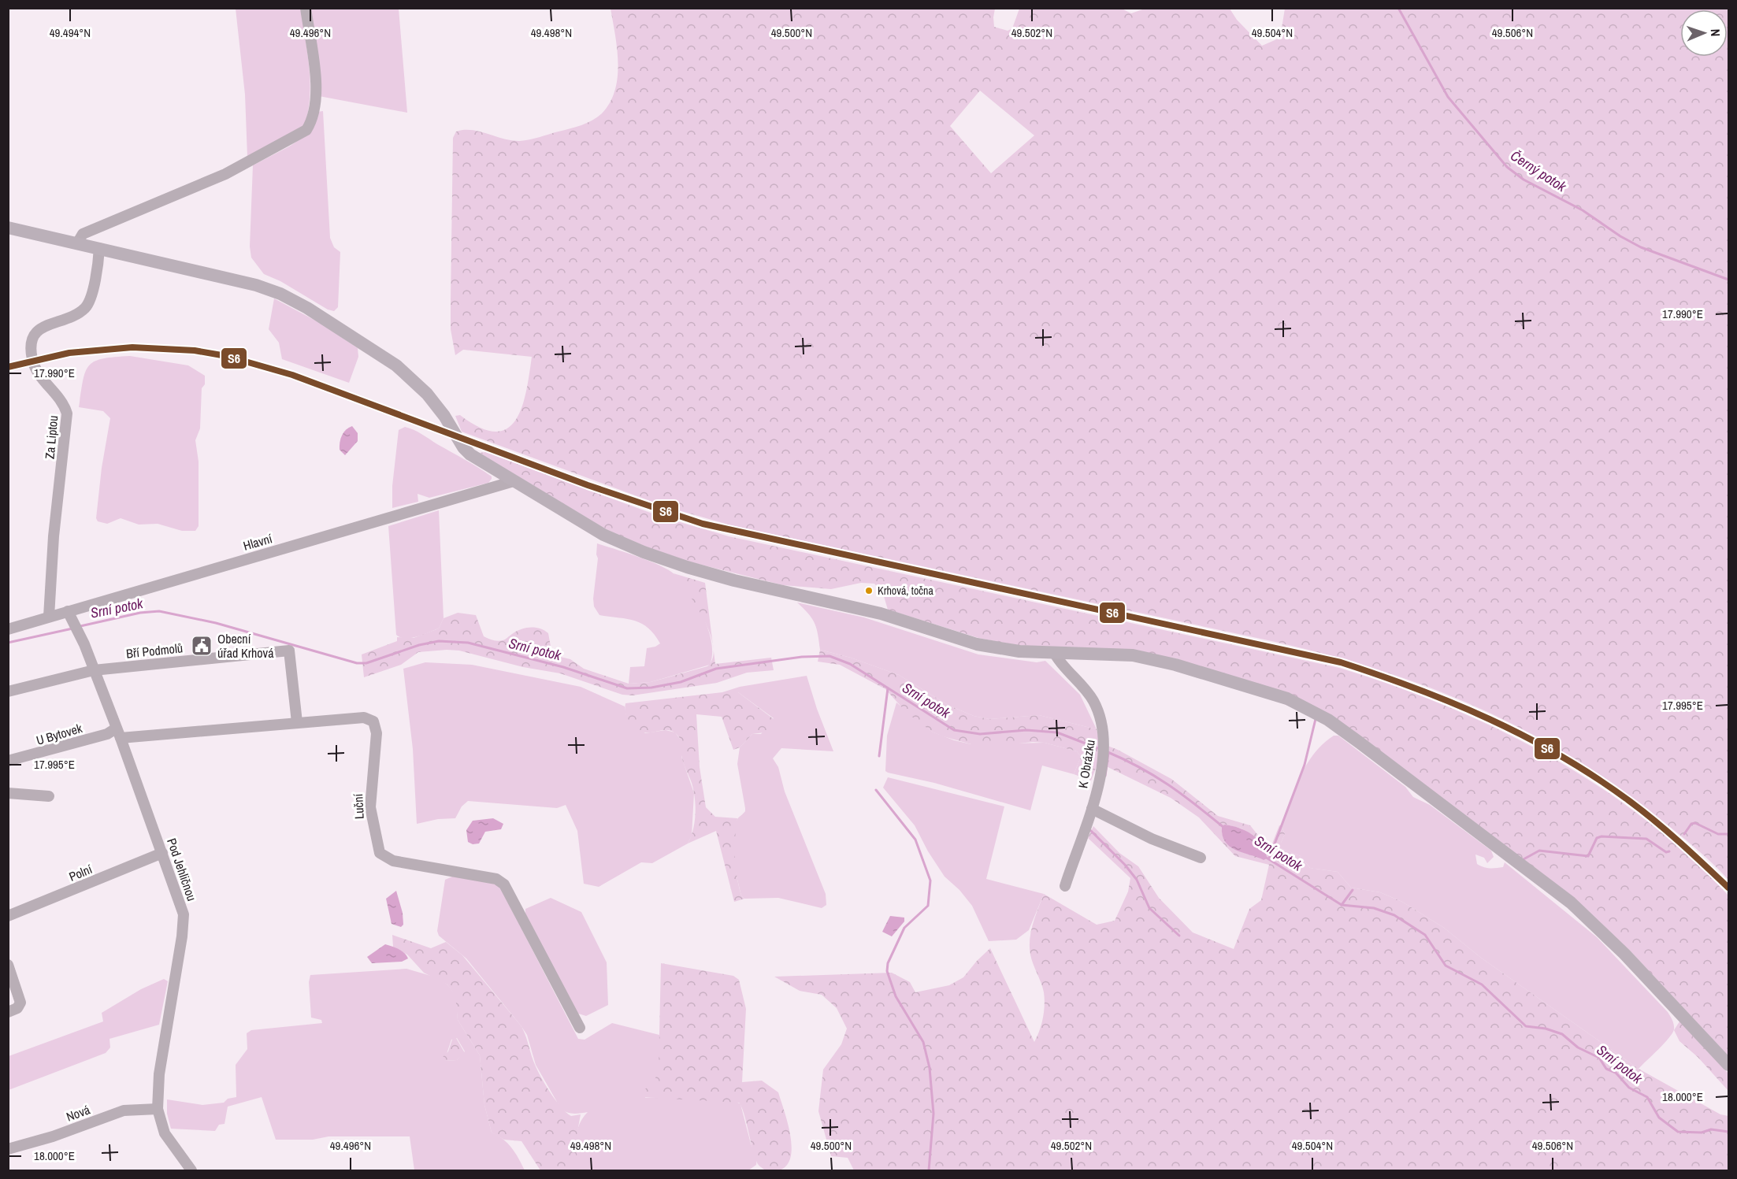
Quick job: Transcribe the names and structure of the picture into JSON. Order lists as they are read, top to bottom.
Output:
{
  "streets": {
    "street": [
      "Za Liptou",
      "Hlavní",
      "Bří Podmolů",
      "U Bytovek",
      "K Obrázku",
      "Luční",
      "Pod Jehličnou",
      "Polní",
      "Nová"
    ]
  },
  "crossings": [
    ["Za Liptou", "Hlavní"],
    ["Hlavní", "Pod Jehličnou"],
    ["Bří Podmolů", "Luční"],
    ["Bří Podmolů", "Pod Jehličnou"],
    ["U Bytovek", "Luční"],
    ["U Bytovek", "Pod Jehličnou"],
    ["Luční", "Pod Jehličnou"],
    ["Pod Jehličnou", "Polní"],
    ["Pod Jehličnou", "Nová"]
  ],
  "water": ["Černý potok", "Srní potok"],
  "places": {
    "other": ["Krhová, točna"],
    "public building": ["Obecní úřad Krhová"]
  },
  "lines": ["transit line S6"],
  "north": "right",
  "coordinates": [
    "49.494°N",
    "49.496°N",
    "49.498°N",
    "49.500°N",
    "49.502°N",
    "49.504°N",
    "49.506°N",
    "17.990°E",
    "17.995°E",
    "18.000°E"
  ]
}
